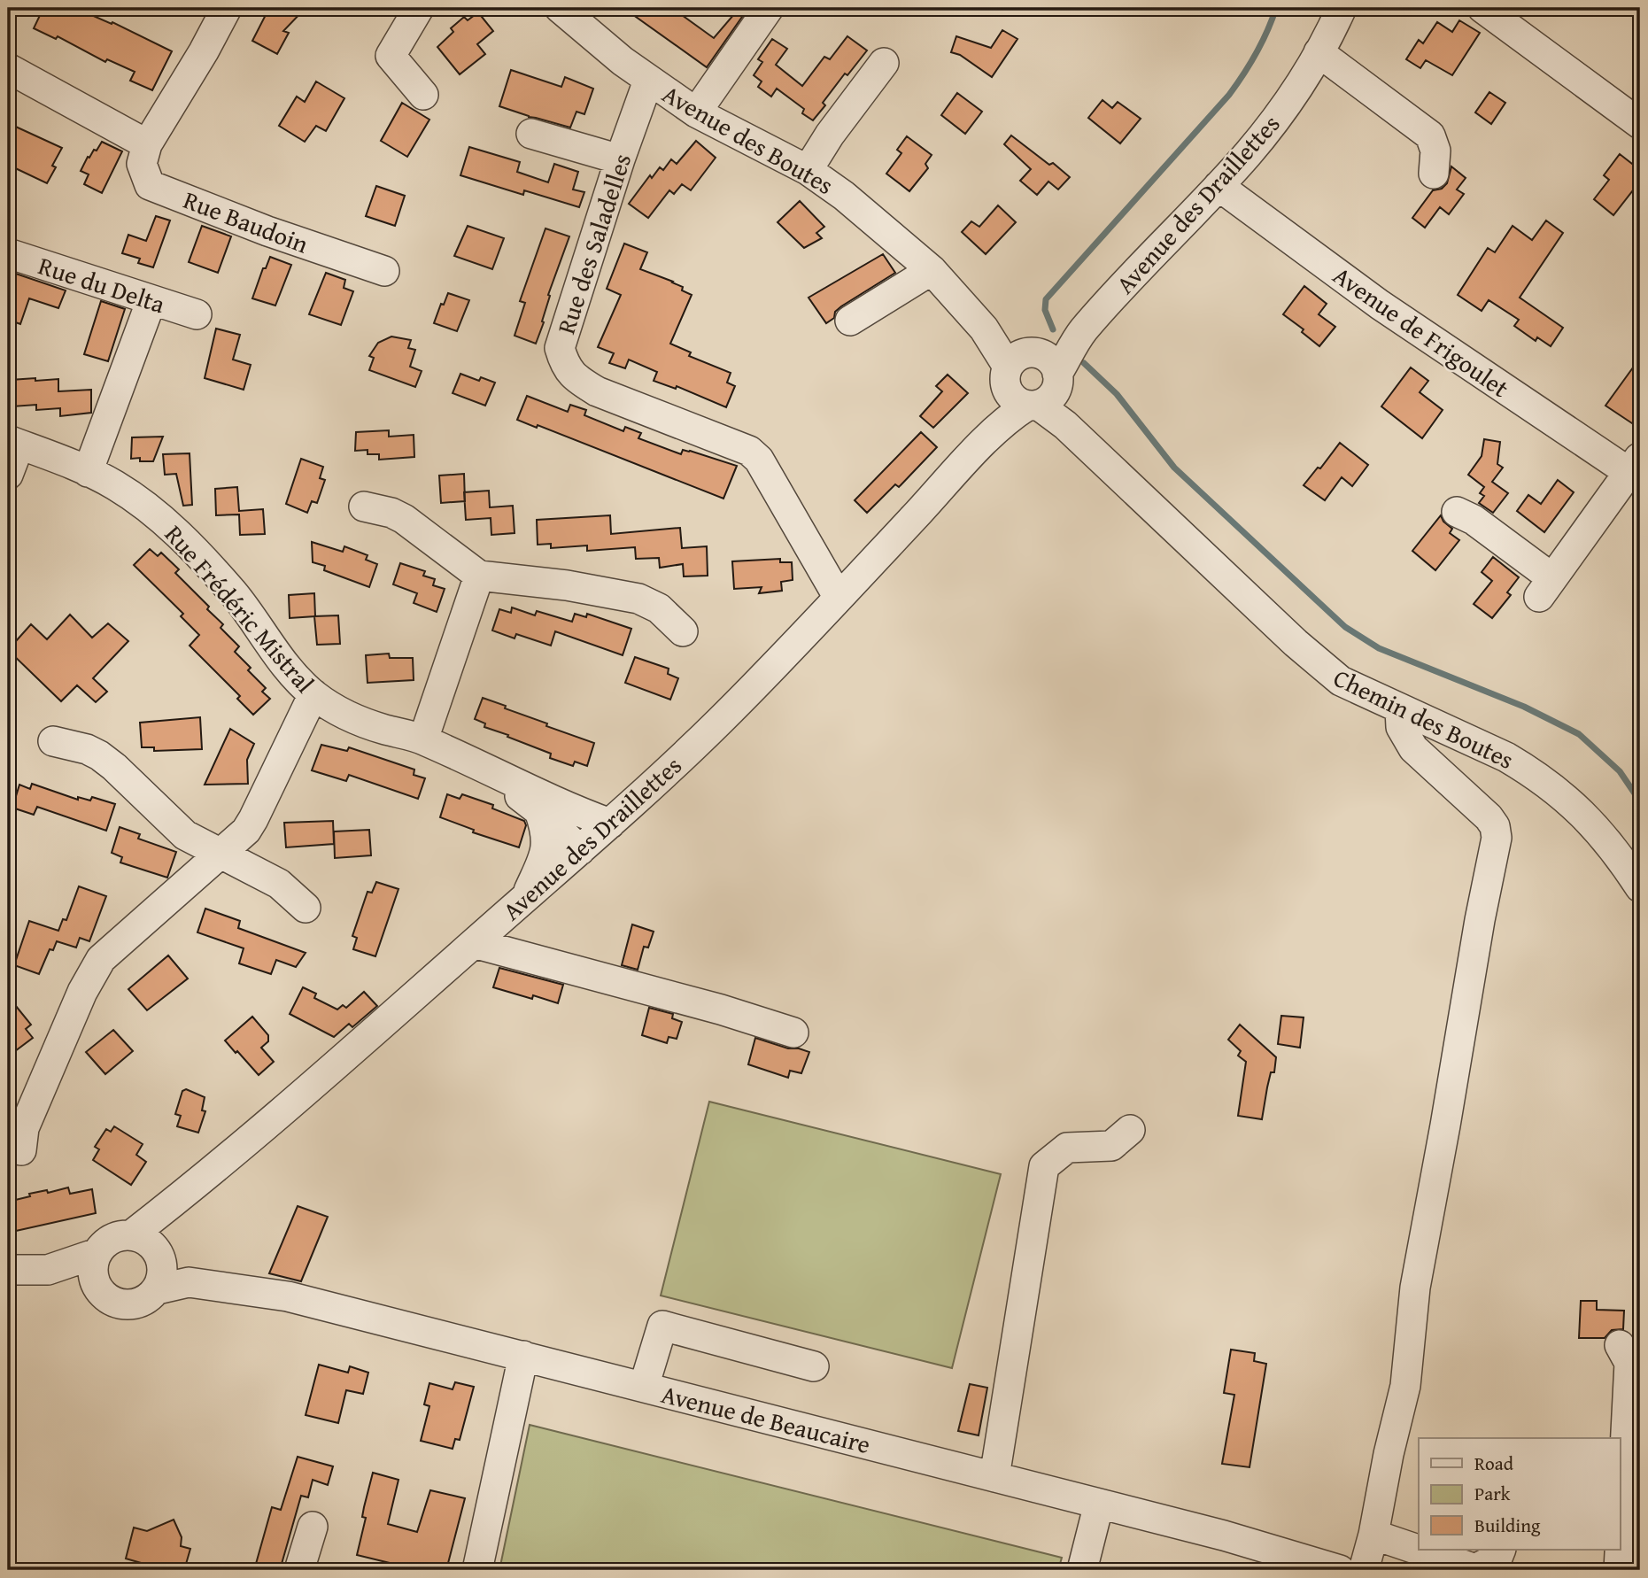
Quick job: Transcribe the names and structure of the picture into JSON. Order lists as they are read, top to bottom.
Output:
{
  "streets": {
    "street": [
      "Avenue des Boutes",
      "Avenue des Draillettes",
      "Rue Baudoin",
      "Rue des Saladelles",
      "Rue du Delta",
      "Avenue de Frigoulet",
      "Rue Frédéric Mistral",
      "Chemin des Boutes",
      "Avenue de Beaucaire"
    ]
  },
  "crossings": [
    ["Avenue des Boutes", "Avenue des Draillettes"],
    ["Avenue des Boutes", "Rue des Saladelles"],
    ["Avenue des Boutes", "Chemin des Boutes"],
    ["Avenue des Draillettes", "Rue des Saladelles"],
    ["Avenue des Draillettes", "Avenue de Frigoulet"],
    ["Avenue des Draillettes", "Rue Frédéric Mistral"],
    ["Avenue des Draillettes", "Chemin des Boutes"],
    ["Avenue des Draillettes", "Avenue de Beaucaire"]
  ],
  "legend": ["Road", "Park", "Building"]
}
